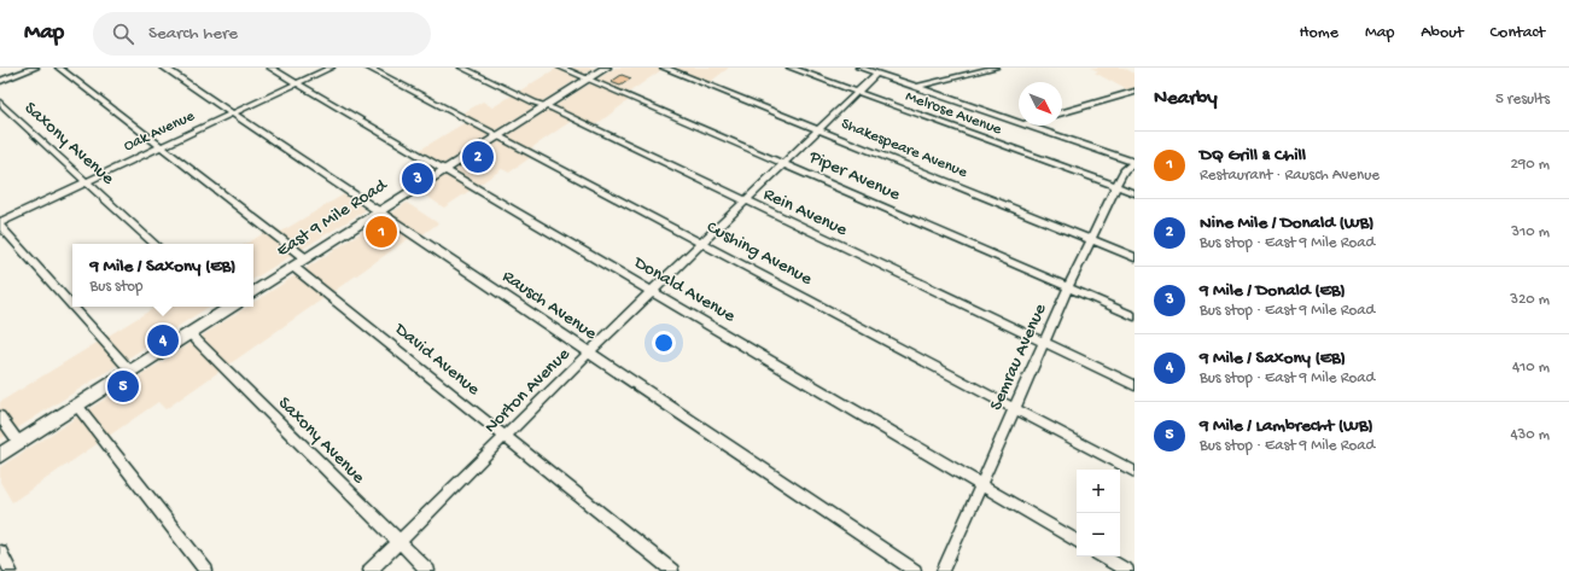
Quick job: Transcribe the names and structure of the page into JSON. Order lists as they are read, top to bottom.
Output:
{
  "streets": {
    "main road": ["East 9 Mile Road"],
    "street": [
      "Melrose Avenue",
      "Oak Avenue",
      "Saxony Avenue",
      "Shakespeare Avenue",
      "Piper Avenue",
      "Rein Avenue",
      "Cushing Avenue",
      "Donald Avenue",
      "Rausch Avenue",
      "Semrau Avenue",
      "David Avenue",
      "Norton Avenue"
    ]
  },
  "crossings": [
    ["Melrose Avenue", "Semrau Avenue"],
    ["Melrose Avenue", "Norton Avenue"],
    ["Oak Avenue", "Saxony Avenue"],
    ["Oak Avenue", "Donald Avenue"],
    ["Oak Avenue", "Rausch Avenue"],
    ["Saxony Avenue", "Norton Avenue"],
    ["Shakespeare Avenue", "Semrau Avenue"],
    ["Shakespeare Avenue", "Norton Avenue"],
    ["Piper Avenue", "East 9 Mile Road"],
    ["Piper Avenue", "Semrau Avenue"],
    ["Piper Avenue", "Norton Avenue"],
    ["Rein Avenue", "East 9 Mile Road"],
    ["Rein Avenue", "Semrau Avenue"],
    ["Rein Avenue", "Norton Avenue"],
    ["East 9 Mile Road", "Cushing Avenue"],
    ["East 9 Mile Road", "Donald Avenue"],
    ["East 9 Mile Road", "Rausch Avenue"],
    ["East 9 Mile Road", "David Avenue"],
    ["Cushing Avenue", "Semrau Avenue"],
    ["Cushing Avenue", "Norton Avenue"],
    ["Donald Avenue", "Semrau Avenue"],
    ["Donald Avenue", "Norton Avenue"],
    ["Rausch Avenue", "Norton Avenue"],
    ["David Avenue", "Norton Avenue"]
  ],
  "north": "bottom right",
  "page": {
    "header": "Map",
    "search": "Search here",
    "nav": [
      "Home",
      "Map",
      "About",
      "Contact"
    ],
    "heading": ["Nearby", "5 results"],
    "list": [
      {
        "mark": "1",
        "name": "DQ Grill & Chill",
        "note": "Restaurant · Rausch Avenue",
        "value": "290 m"
      },
      {
        "mark": "2",
        "name": "Nine Mile / Donald (WB)",
        "note": "Bus stop · East 9 Mile Road",
        "value": "310 m"
      },
      {
        "mark": "3",
        "name": "9 Mile / Donald (EB)",
        "note": "Bus stop · East 9 Mile Road",
        "value": "320 m"
      },
      {
        "mark": "4",
        "name": "9 Mile / Saxony (EB)",
        "note": "Bus stop · East 9 Mile Road",
        "value": "410 m"
      },
      {
        "mark": "5",
        "name": "9 Mile / Lambrecht (WB)",
        "note": "Bus stop · East 9 Mile Road",
        "value": "430 m"
      }
    ],
    "pins": [
      "2",
      "3",
      "1",
      "4",
      "5"
    ],
    "popup": ["9 Mile / Saxony (EB)", "Bus stop"],
    "map_buttons": ["+", "−"]
  }
}
